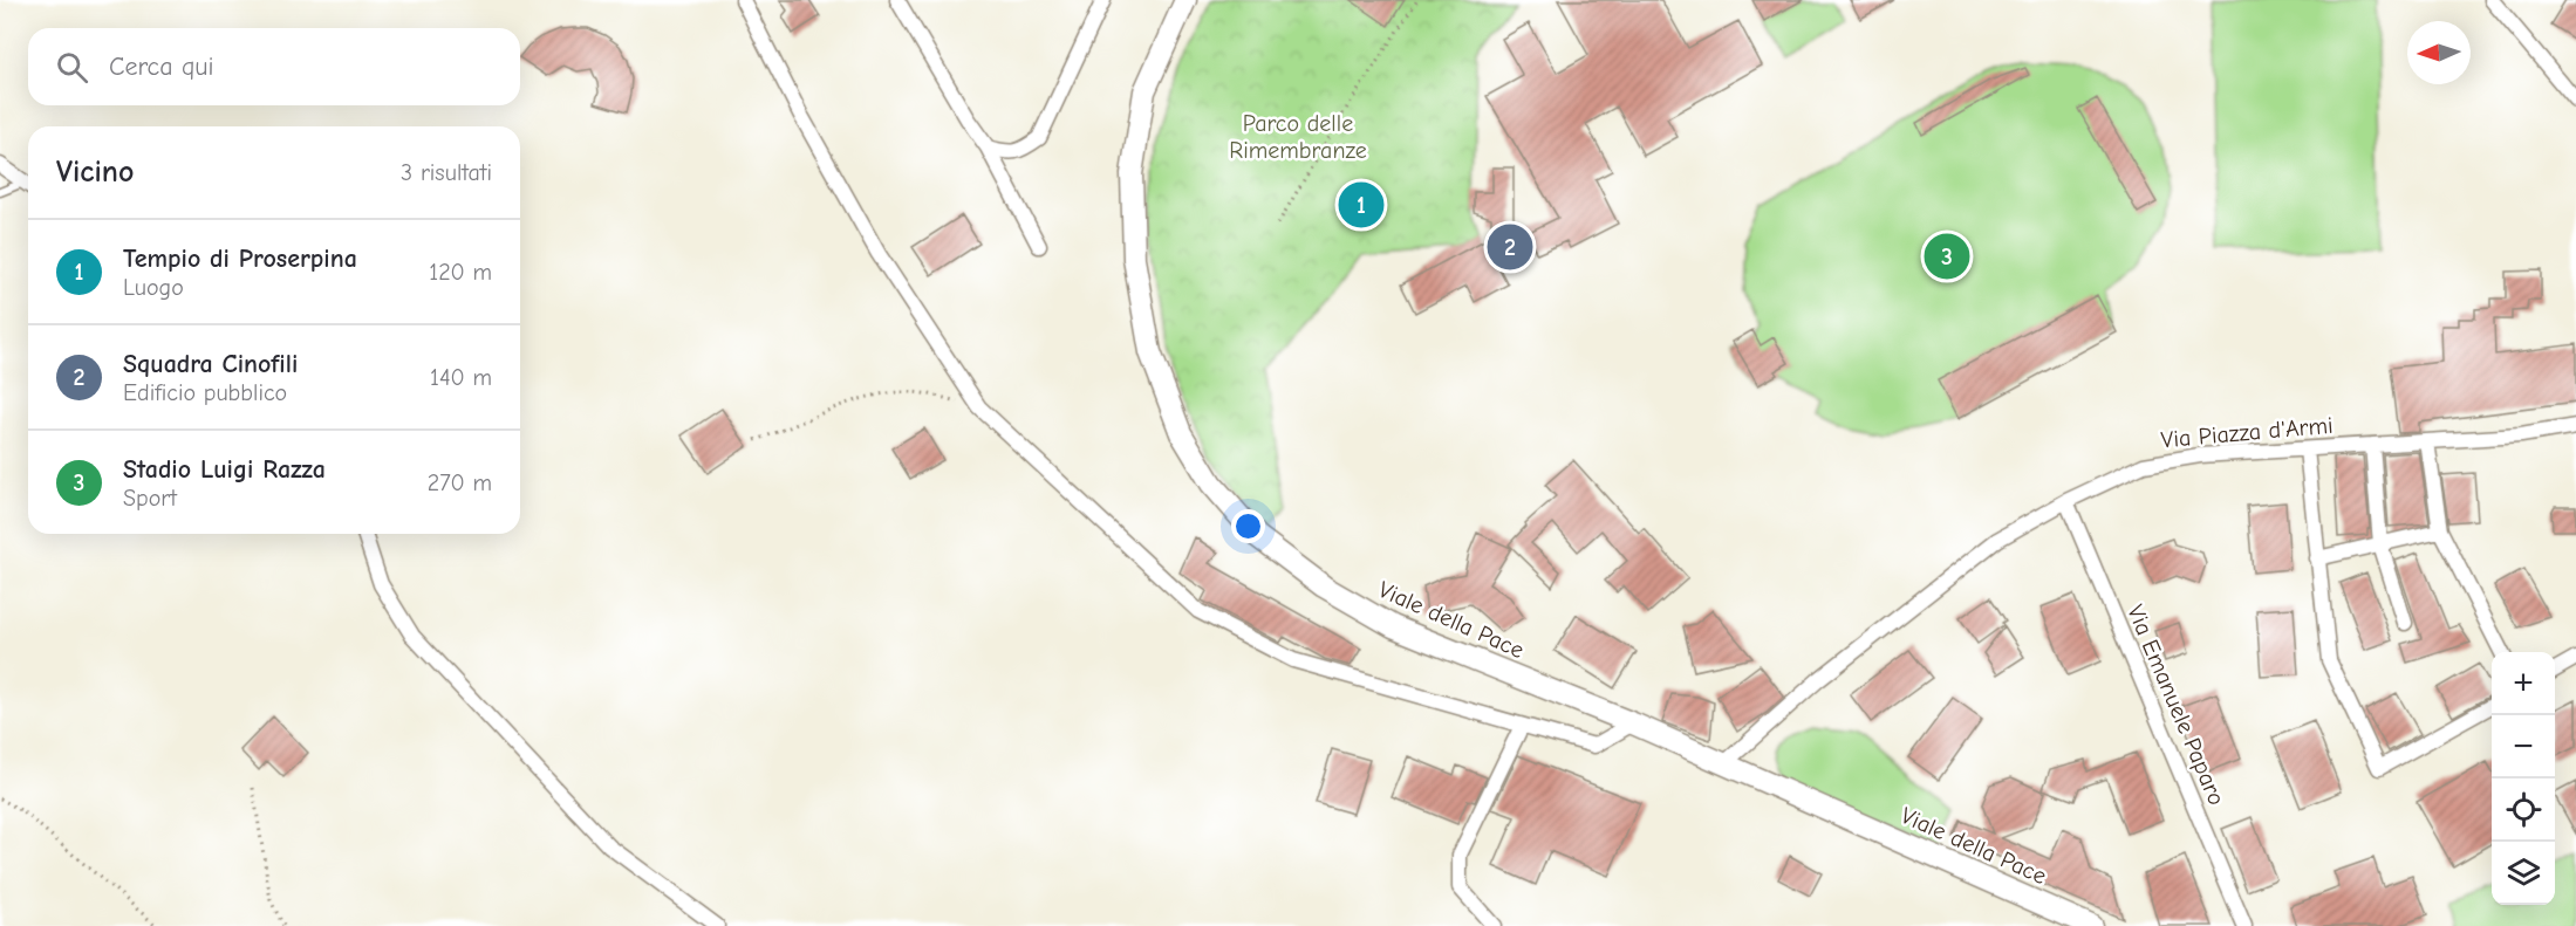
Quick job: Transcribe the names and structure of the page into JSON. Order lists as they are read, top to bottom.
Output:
{
  "streets": {
    "main road": ["Viale della Pace"],
    "street": ["Via Piazza d'Armi", "Via Emanuele Paparo"]
  },
  "crossings": [
    ["Via Piazza d'Armi", "Viale della Pace"],
    ["Via Piazza d'Armi", "Via Emanuele Paparo"]
  ],
  "parks": ["Parco delle Rimembranze"],
  "north": "left",
  "page": {
    "search": "Cerca qui",
    "heading": ["Vicino", "3 risultati"],
    "pins": ["1", "2", "3"],
    "list": [
      {
        "mark": "1",
        "name": "Tempio di Proserpina",
        "note": "Luogo",
        "value": "120 m"
      },
      {
        "mark": "2",
        "name": "Squadra Cinofili",
        "note": "Edificio pubblico",
        "value": "140 m"
      },
      {
        "mark": "3",
        "name": "Stadio Luigi Razza",
        "note": "Sport",
        "value": "270 m"
      }
    ],
    "map_buttons": ["+", "−"]
  }
}
